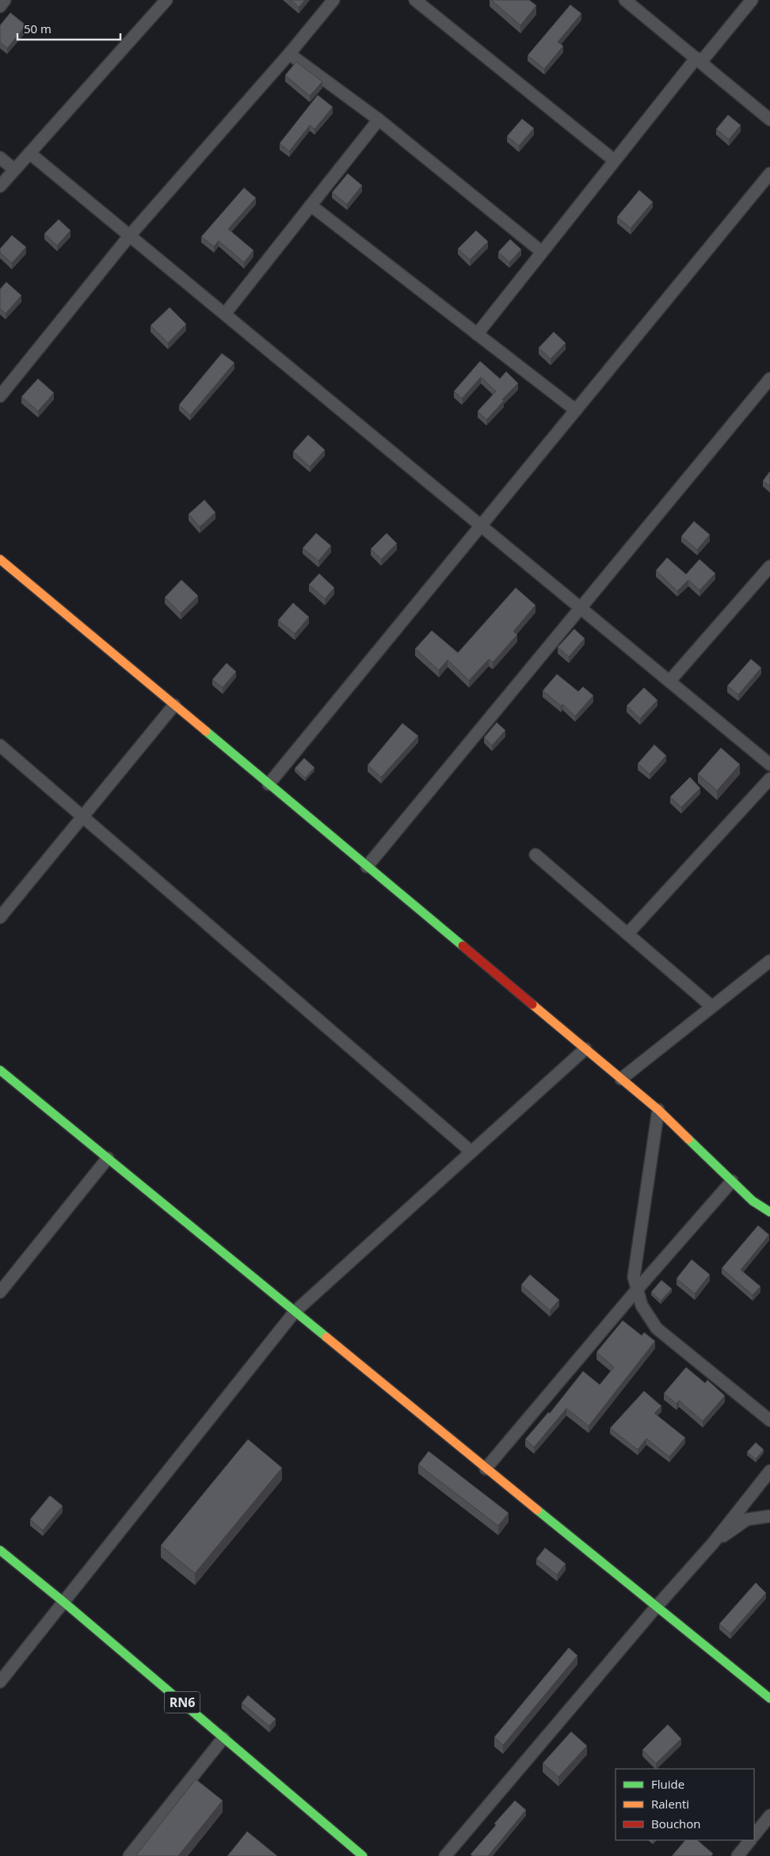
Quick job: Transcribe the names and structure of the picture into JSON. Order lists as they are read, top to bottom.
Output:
{
  "streets": {
    "street": ["RN6"]
  },
  "legend": ["Fluide", "Ralenti", "Bouchon"],
  "scale_bar": "50 m"
}
